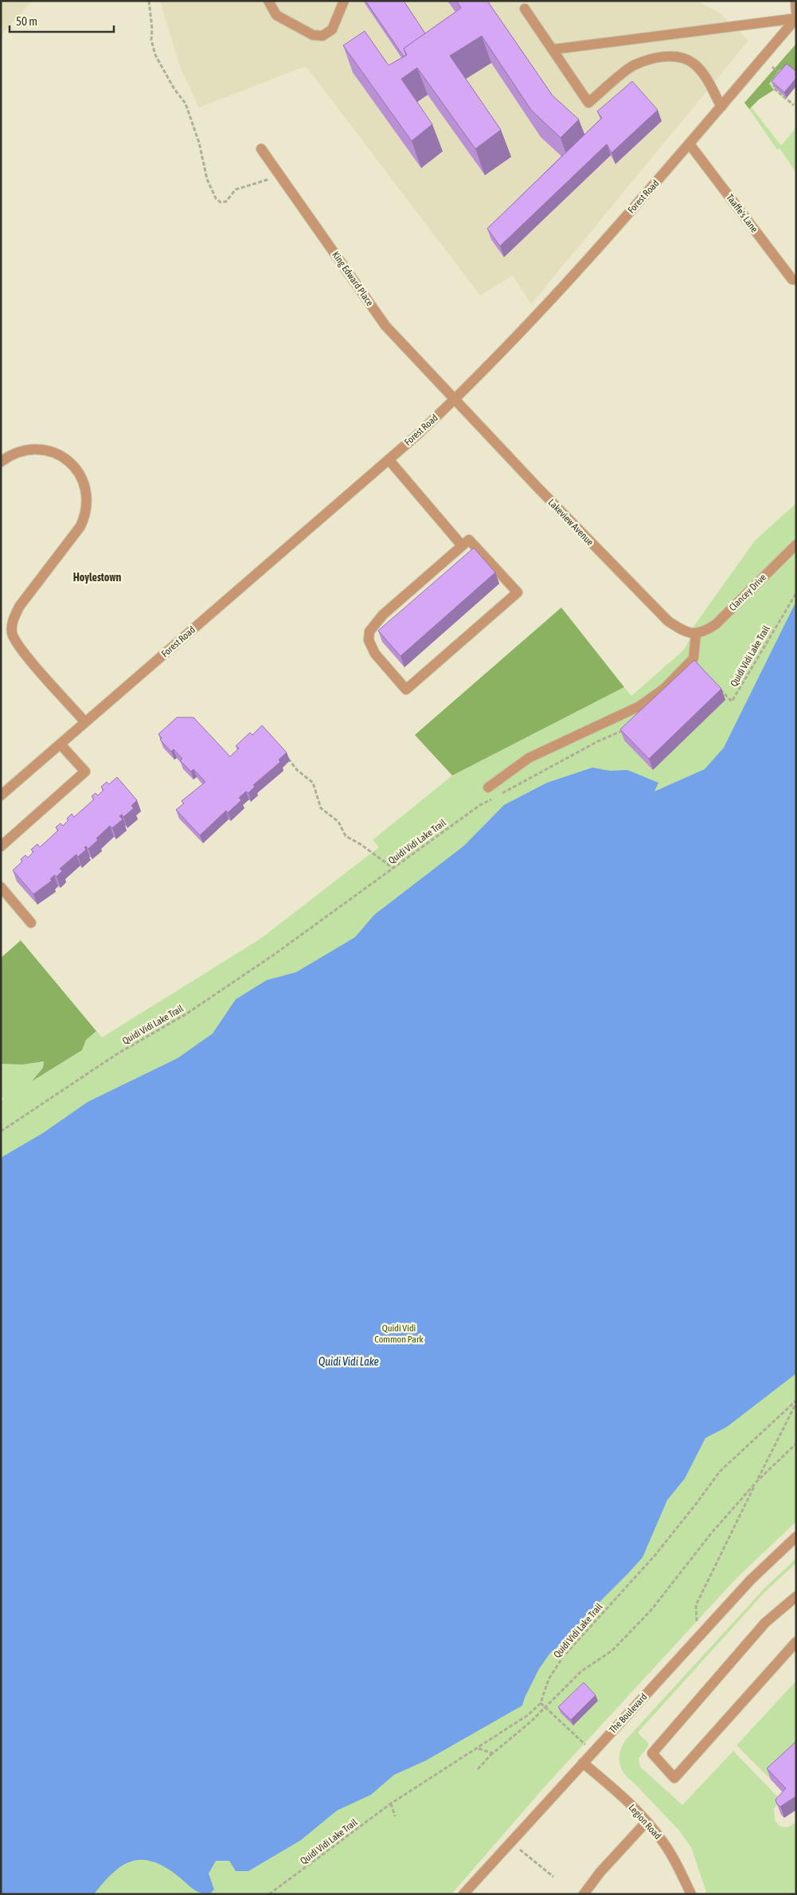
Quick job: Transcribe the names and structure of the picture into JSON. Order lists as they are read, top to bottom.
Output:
{
  "streets": {
    "street": [
      "Forest Road",
      "Taaffe's Lane",
      "King Edward Place",
      "Lakeview Avenue",
      "Clancey Drive",
      "The Boulevard",
      "Legion Road"
    ],
    "path": ["Quidi Vidi Lake Trail"]
  },
  "crossings": [
    ["Forest Road", "Taaffe's Lane"],
    ["Forest Road", "King Edward Place"],
    ["Forest Road", "Lakeview Avenue"],
    ["King Edward Place", "Lakeview Avenue"],
    ["Lakeview Avenue", "Clancey Drive"],
    ["The Boulevard", "Legion Road"]
  ],
  "districts": ["Hoylestown"],
  "water": ["Quidi Vidi Lake"],
  "parks": ["Quidi Vidi Common Park"],
  "scale_bar": "50 m"
}
